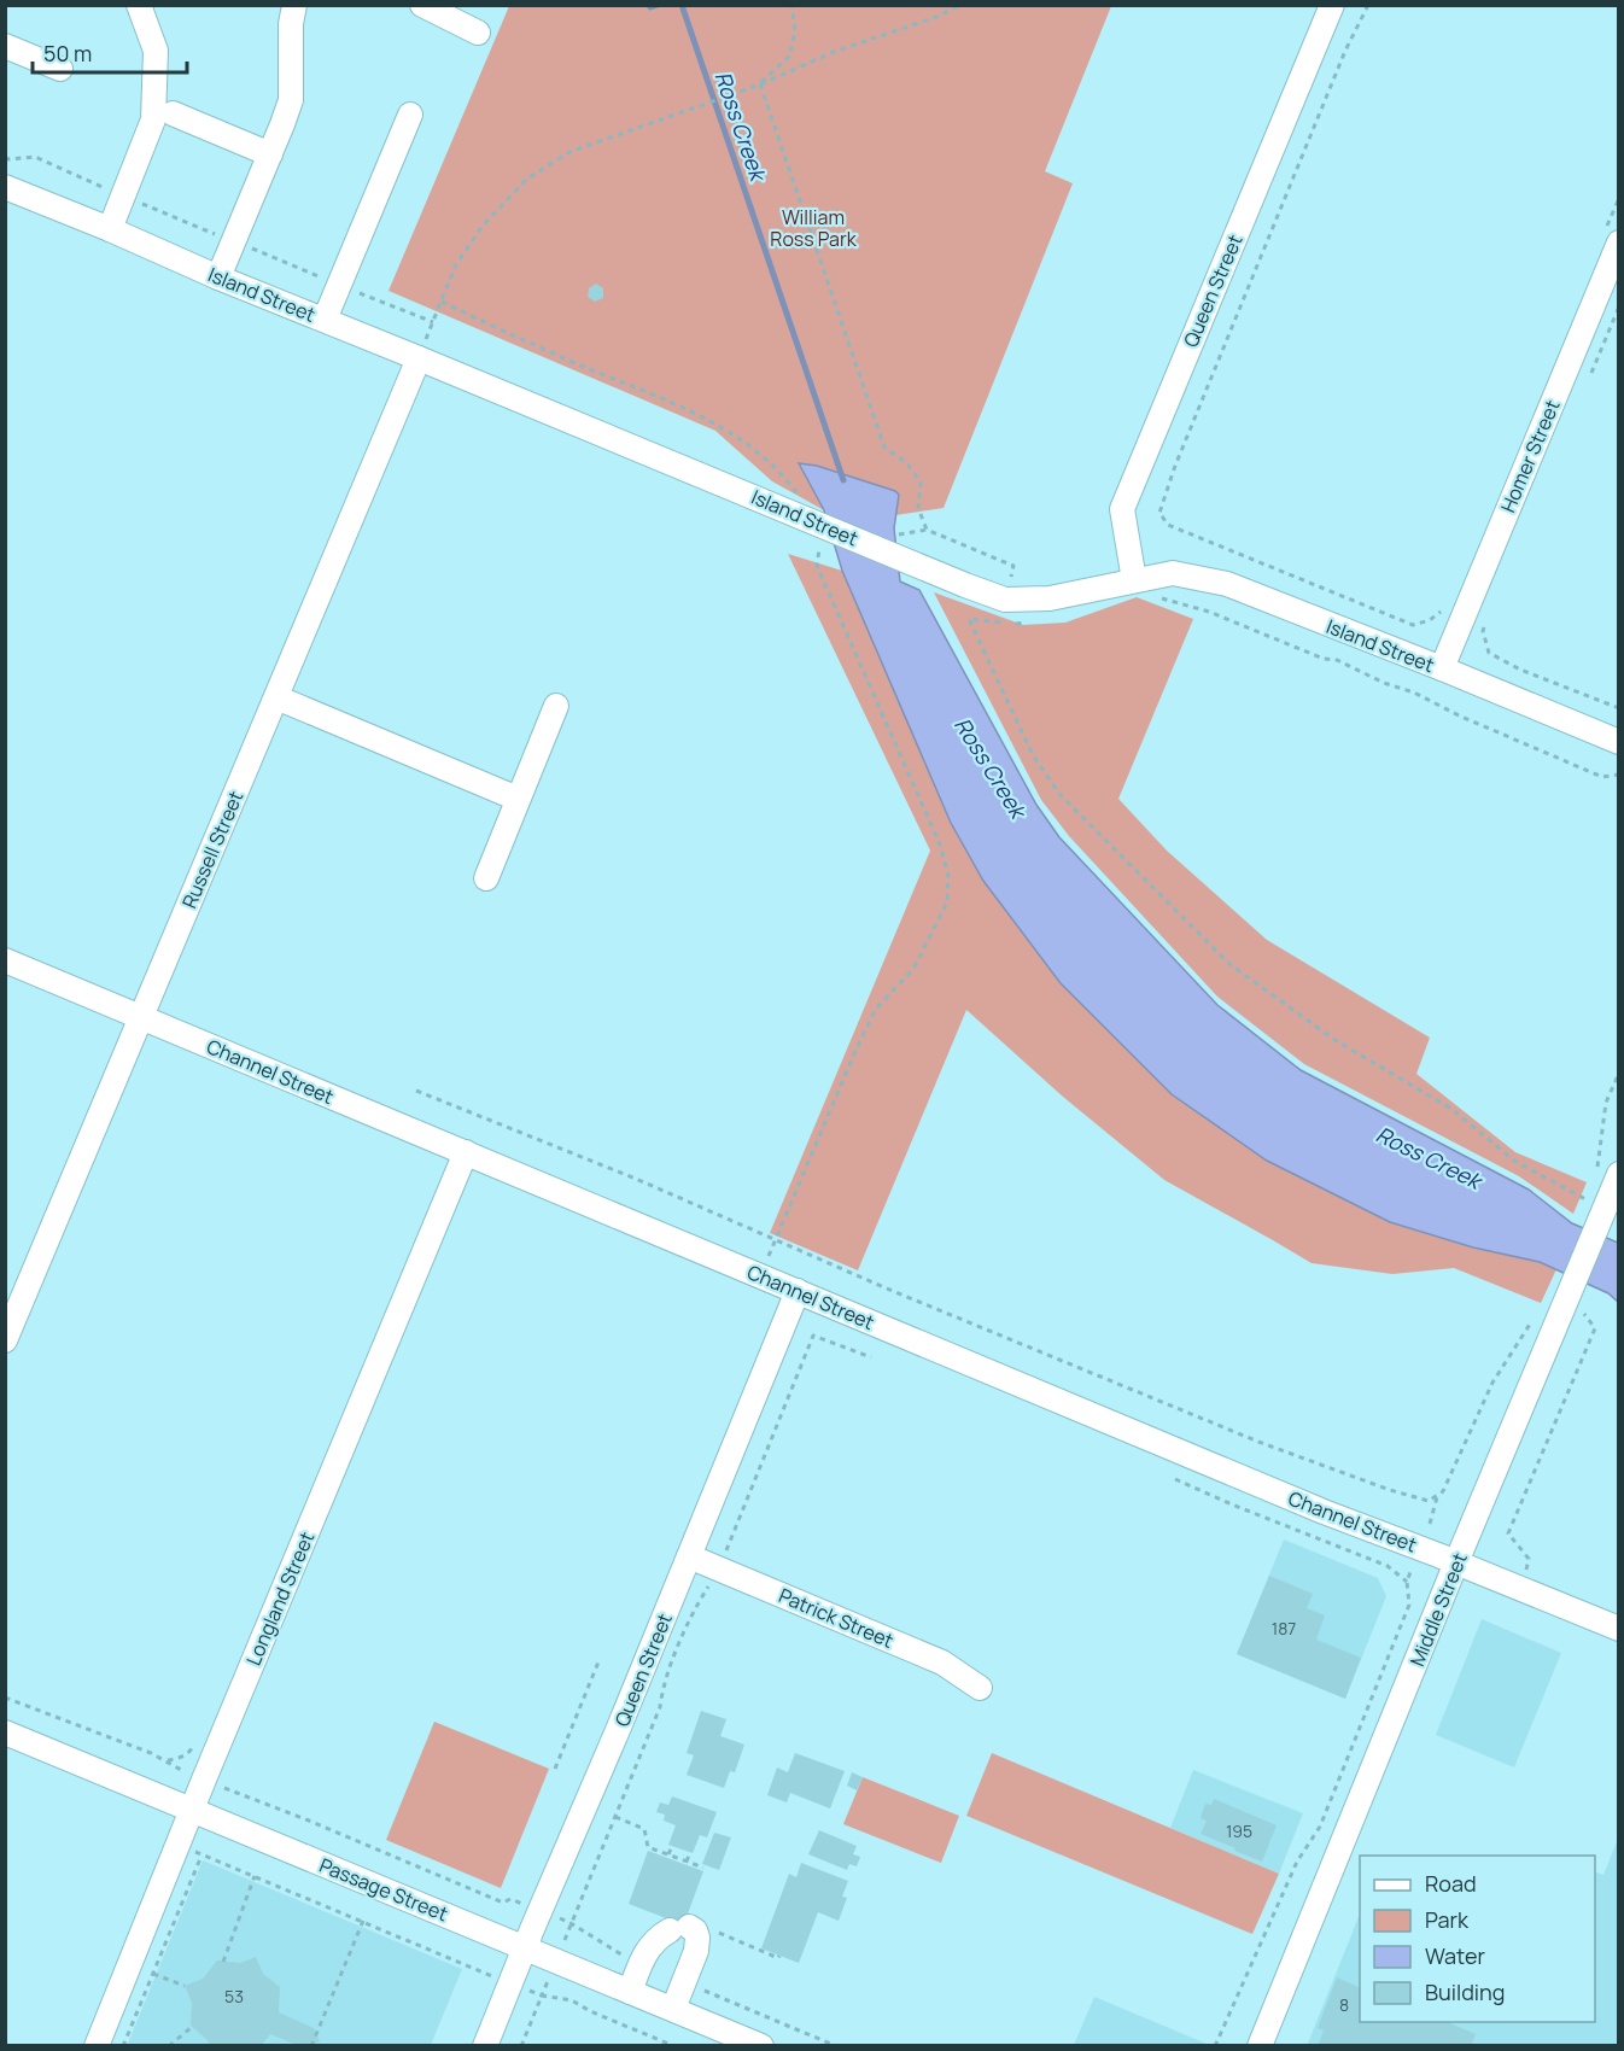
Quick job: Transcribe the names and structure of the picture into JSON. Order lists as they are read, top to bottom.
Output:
{
  "streets": {
    "street": [
      "Queen Street",
      "Island Street",
      "Homer Street",
      "Russell Street",
      "Channel Street",
      "Longland Street",
      "Middle Street",
      "Patrick Street",
      "Passage Street"
    ]
  },
  "crossings": [
    ["Queen Street", "Island Street"],
    ["Queen Street", "Channel Street"],
    ["Queen Street", "Patrick Street"],
    ["Queen Street", "Passage Street"],
    ["Island Street", "Homer Street"],
    ["Island Street", "Russell Street"],
    ["Russell Street", "Channel Street"],
    ["Channel Street", "Longland Street"],
    ["Channel Street", "Middle Street"],
    ["Longland Street", "Passage Street"]
  ],
  "water": ["Ross Creek"],
  "parks": ["William Ross Park"],
  "house_numbers": [
    "187",
    "195",
    "53",
    "8"
  ],
  "legend": [
    "Road",
    "Park",
    "Water",
    "Building"
  ],
  "scale_bar": "50 m"
}
